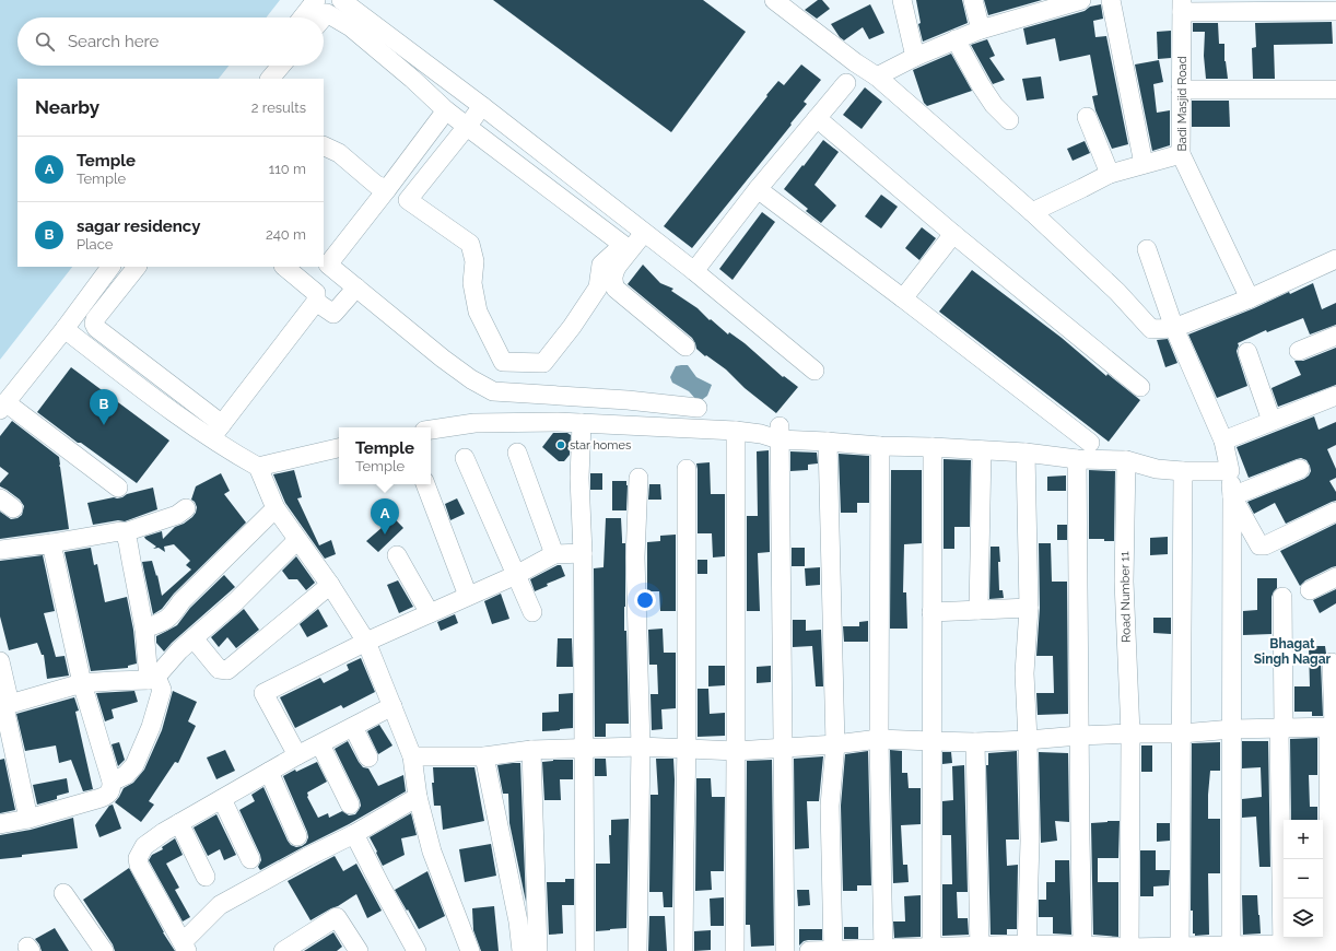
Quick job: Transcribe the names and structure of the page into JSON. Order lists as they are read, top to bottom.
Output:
{
  "streets": {
    "street": ["Badi Masjid Road", "Road Number 11"]
  },
  "districts": ["Bhagat Singh Nagar"],
  "places": ["star homes"],
  "page": {
    "search": "Search here",
    "heading": ["Nearby", "2 results"],
    "list": [
      {
        "mark": "A",
        "name": "Temple",
        "note": "Temple",
        "value": "110 m"
      },
      {
        "mark": "B",
        "name": "sagar residency",
        "note": "Place",
        "value": "240 m"
      }
    ],
    "pins": ["B", "A"],
    "popup": ["Temple", "Temple"],
    "map_buttons": ["+", "−"]
  }
}
